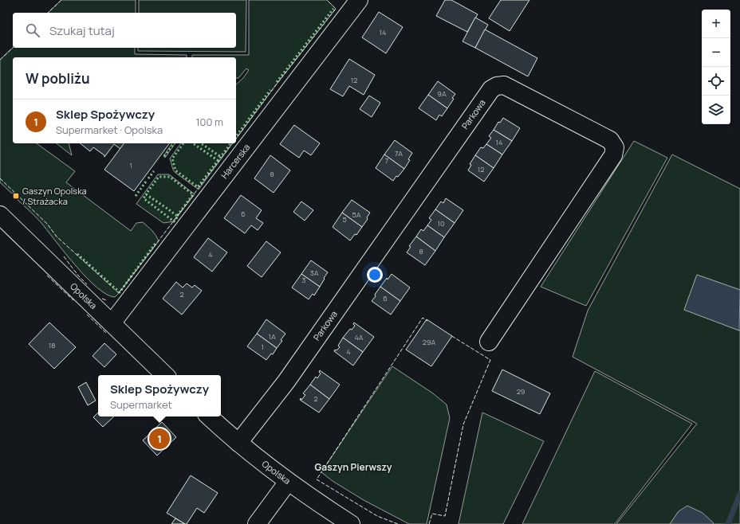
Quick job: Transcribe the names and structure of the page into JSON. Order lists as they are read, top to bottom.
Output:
{
  "streets": {
    "street": ["Parkowa", "Harcerska", "Opolska"]
  },
  "crossings": [
    ["Parkowa", "Opolska"],
    ["Harcerska", "Opolska"]
  ],
  "districts": ["Gaszyn Pierwszy"],
  "places": {
    "transit": ["Gaszyn Opolska / Strażacka"]
  },
  "house_numbers": [
    "14",
    "12",
    "9A",
    "14",
    "7A",
    "7",
    "1",
    "12",
    "8",
    "6",
    "5A",
    "5",
    "10",
    "8",
    "4",
    "3A",
    "3",
    "2",
    "6",
    "1A",
    "4A",
    "29A",
    "18",
    "1",
    "4",
    "29",
    "2"
  ],
  "page": {
    "map_buttons": ["+", "−"],
    "search": "Szukaj tutaj",
    "heading": "W pobliżu",
    "list": [
      {
        "mark": "1",
        "name": "Sklep Spożywczy",
        "note": "Supermarket · Opolska",
        "value": "100 m"
      }
    ],
    "popup": ["Sklep Spożywczy", "Supermarket"],
    "pins": "1"
  }
}
